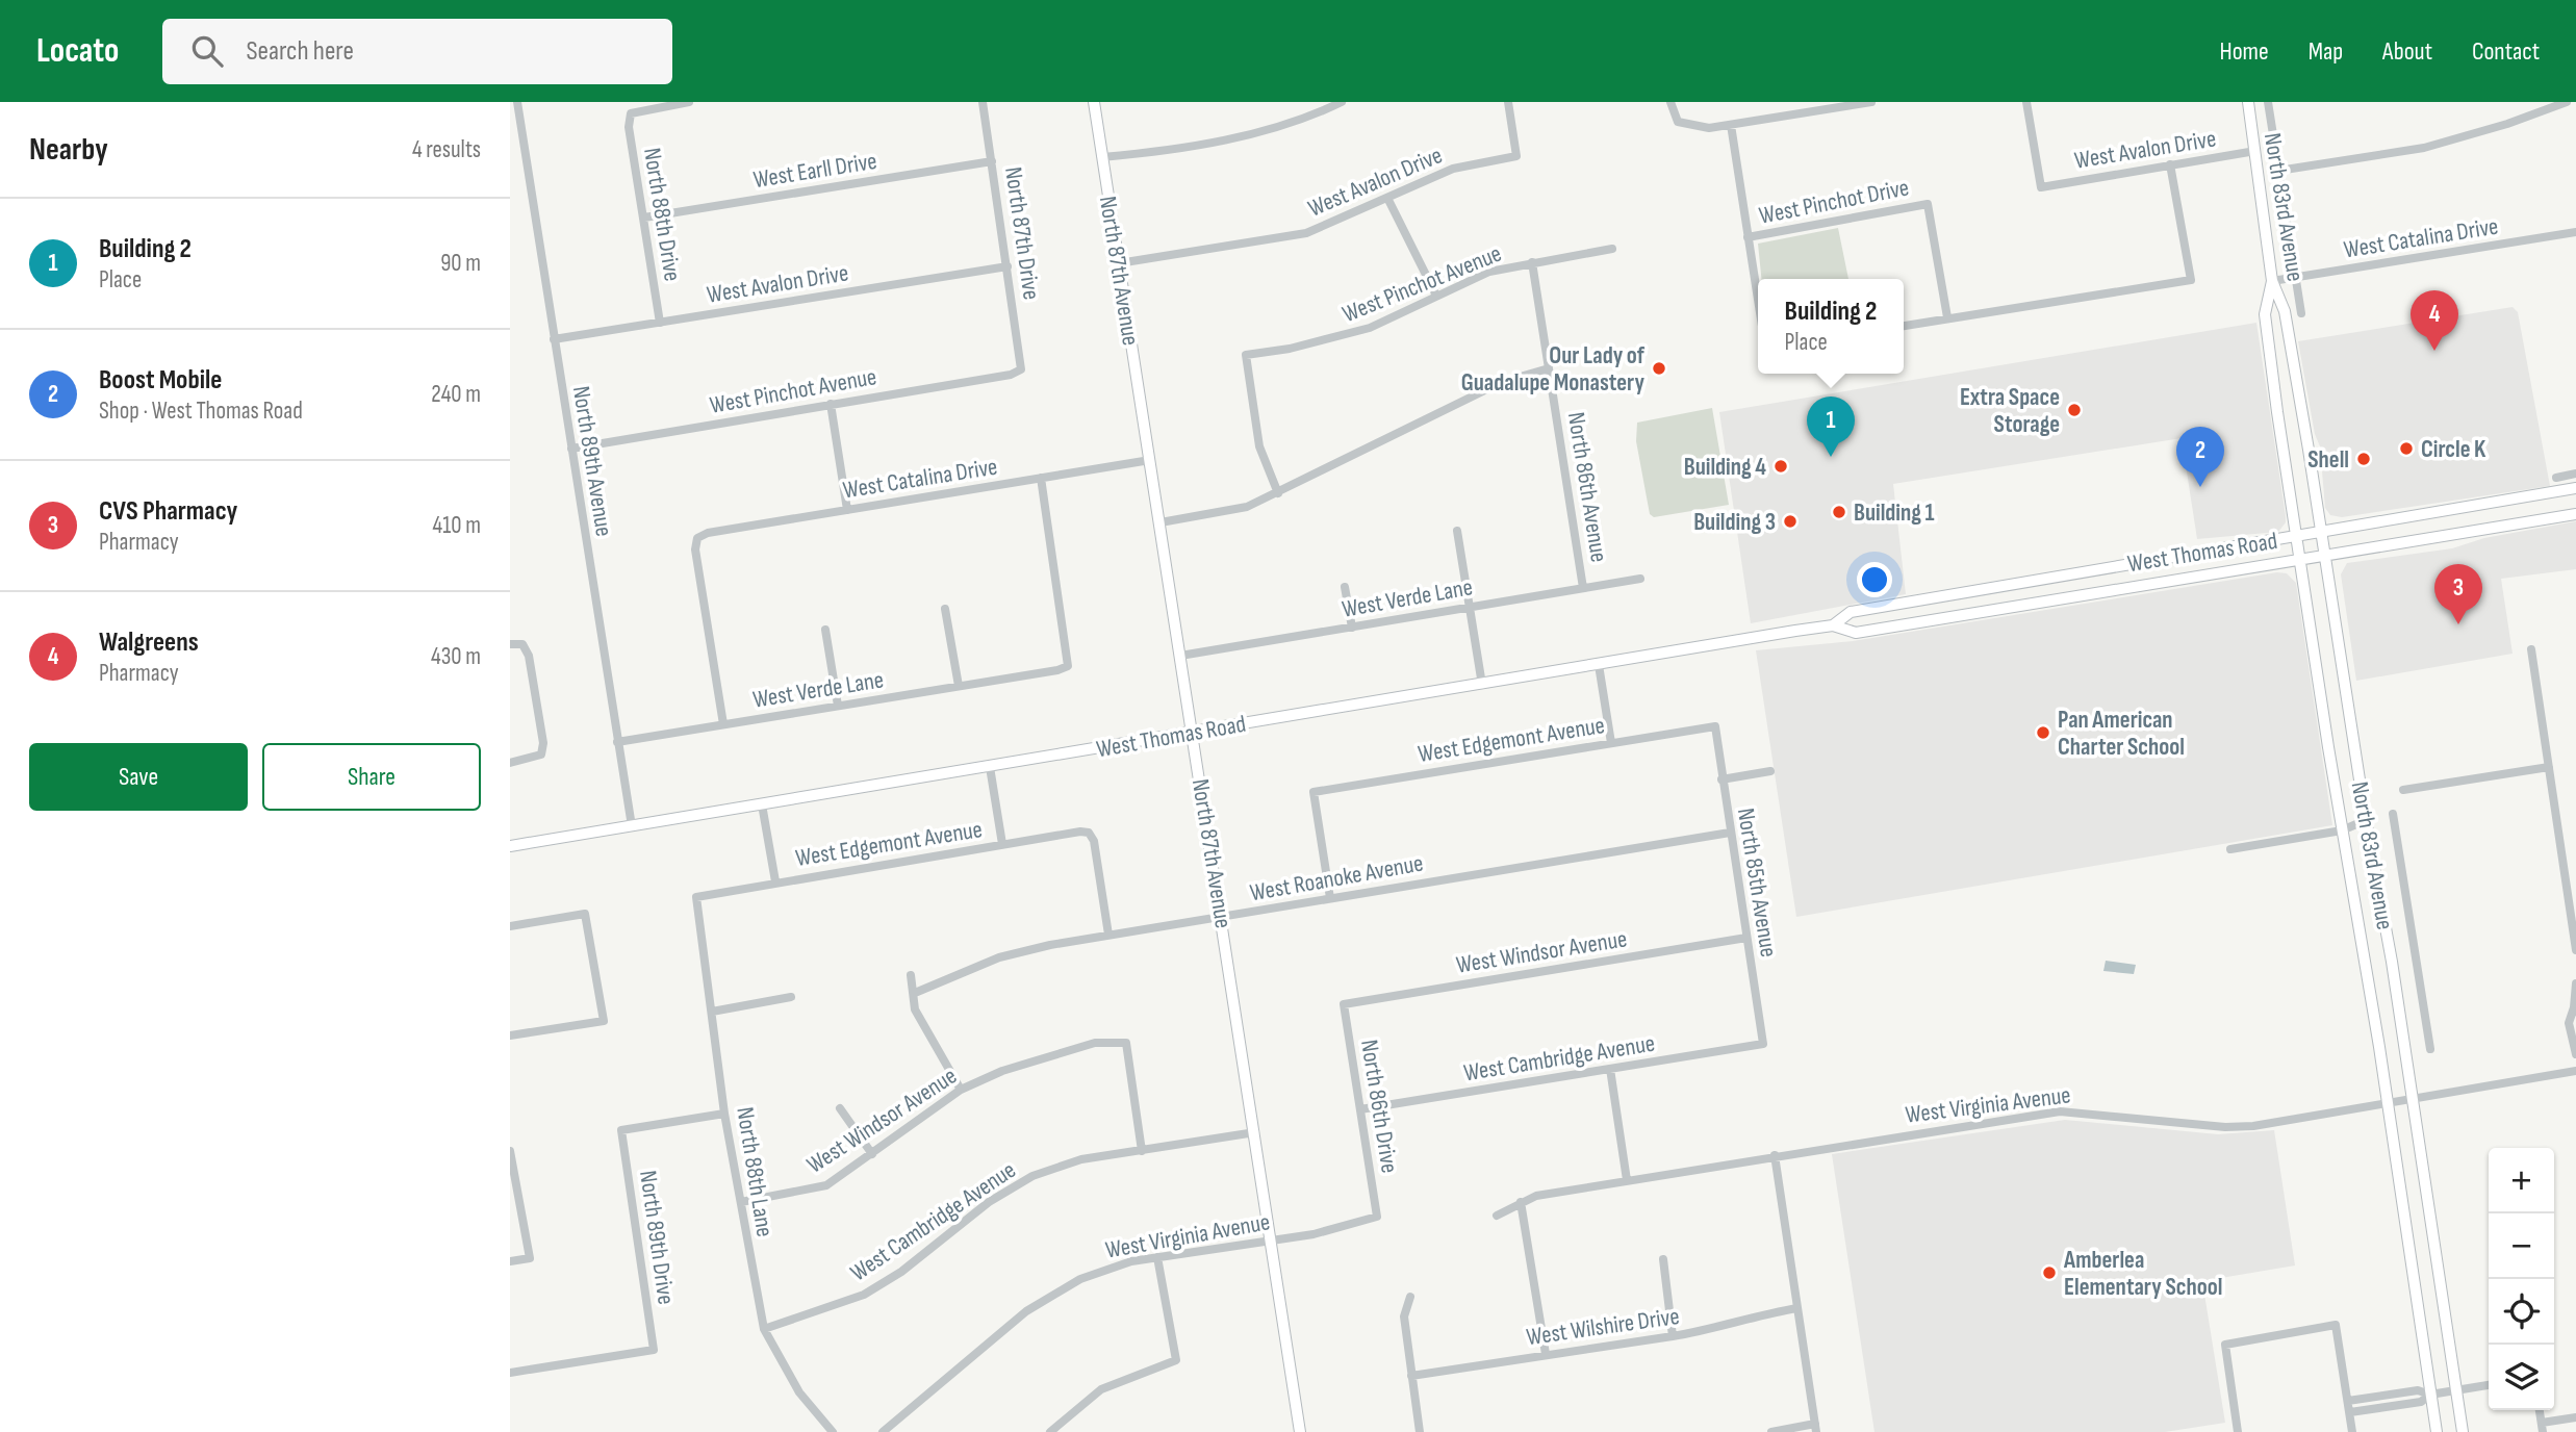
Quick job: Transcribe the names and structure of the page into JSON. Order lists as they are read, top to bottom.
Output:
{
  "streets": {
    "main road": ["North 83rd Avenue", "North 87th Avenue", "West Thomas Road"],
    "street": [
      "West Avalon Drive",
      "West Earll Drive",
      "West Pinchot Drive",
      "North 88th Drive",
      "North 87th Drive",
      "West Catalina Drive",
      "West Pinchot Avenue",
      "North 89th Avenue",
      "North 86th Avenue",
      "West Verde Lane",
      "West Edgemont Avenue",
      "West Roanoke Avenue",
      "North 85th Avenue",
      "West Windsor Avenue",
      "West Cambridge Avenue",
      "West Virginia Avenue",
      "North 86th Drive",
      "North 88th Lane",
      "North 89th Drive",
      "West Wilshire Drive"
    ]
  },
  "crossings": [
    ["West Avalon Drive", "North 83rd Avenue"],
    ["West Avalon Drive", "North 88th Drive"],
    ["West Avalon Drive", "North 87th Drive"],
    ["West Avalon Drive", "North 87th Avenue"],
    ["West Avalon Drive", "North 89th Avenue"],
    ["West Earll Drive", "North 88th Drive"],
    ["West Earll Drive", "North 87th Drive"],
    ["North 83rd Avenue", "West Catalina Drive"],
    ["North 83rd Avenue", "West Thomas Road"],
    ["North 83rd Avenue", "West Virginia Avenue"],
    ["North 87th Drive", "West Pinchot Avenue"],
    ["West Catalina Drive", "North 87th Avenue"],
    ["West Catalina Drive", "West Verde Lane"],
    ["North 87th Avenue", "West Thomas Road"],
    ["North 87th Avenue", "West Verde Lane"],
    ["North 87th Avenue", "West Roanoke Avenue"],
    ["North 87th Avenue", "West Cambridge Avenue"],
    ["North 87th Avenue", "West Virginia Avenue"],
    ["West Pinchot Avenue", "North 89th Avenue"],
    ["West Pinchot Avenue", "North 86th Avenue"],
    ["North 89th Avenue", "West Thomas Road"],
    ["North 89th Avenue", "West Verde Lane"],
    ["North 86th Avenue", "West Verde Lane"],
    ["West Edgemont Avenue", "West Roanoke Avenue"],
    ["West Edgemont Avenue", "North 85th Avenue"],
    ["West Edgemont Avenue", "North 88th Lane"],
    ["West Roanoke Avenue", "North 85th Avenue"],
    ["North 85th Avenue", "West Windsor Avenue"],
    ["North 85th Avenue", "West Cambridge Avenue"],
    ["West Windsor Avenue", "West Cambridge Avenue"],
    ["West Windsor Avenue", "North 86th Drive"],
    ["West Windsor Avenue", "North 88th Lane"],
    ["West Cambridge Avenue", "North 86th Drive"],
    ["West Cambridge Avenue", "North 88th Lane"],
    ["West Virginia Avenue", "North 86th Drive"],
    ["North 88th Lane", "North 89th Drive"]
  ],
  "places": [
    "Our Lady of Guadalupe Monastery",
    "Extra Space Storage",
    "Circle K",
    "Shell",
    "Building 4",
    "Building 1",
    "Building 3",
    "Pan American Charter School",
    "Amberlea Elementary School"
  ],
  "page": {
    "header": "Locato",
    "search": "Search here",
    "nav": [
      "Home",
      "Map",
      "About",
      "Contact"
    ],
    "heading": ["Nearby", "4 results"],
    "list": [
      {
        "mark": "1",
        "name": "Building 2",
        "note": "Place",
        "value": "90 m"
      },
      {
        "mark": "2",
        "name": "Boost Mobile",
        "note": "Shop · West Thomas Road",
        "value": "240 m"
      },
      {
        "mark": "3",
        "name": "CVS Pharmacy",
        "note": "Pharmacy",
        "value": "410 m"
      },
      {
        "mark": "4",
        "name": "Walgreens",
        "note": "Pharmacy",
        "value": "430 m"
      }
    ],
    "popup": ["Building 2", "Place"],
    "pins": [
      "4",
      "1",
      "2",
      "3"
    ],
    "buttons": ["Save", "Share"],
    "map_buttons": ["+", "−"]
  }
}
